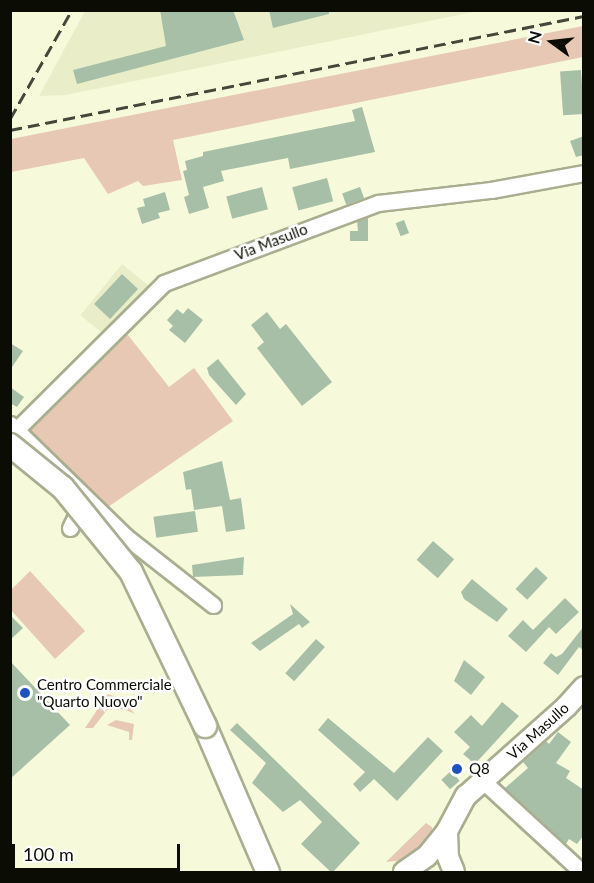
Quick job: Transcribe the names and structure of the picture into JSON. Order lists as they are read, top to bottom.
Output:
{
  "streets": {
    "main road": ["Via Masullo"]
  },
  "places": ["Centro Commerciale \"Quarto Nuovo\"", "Q8"],
  "scale_bar": "100 m",
  "north": "left"
}
